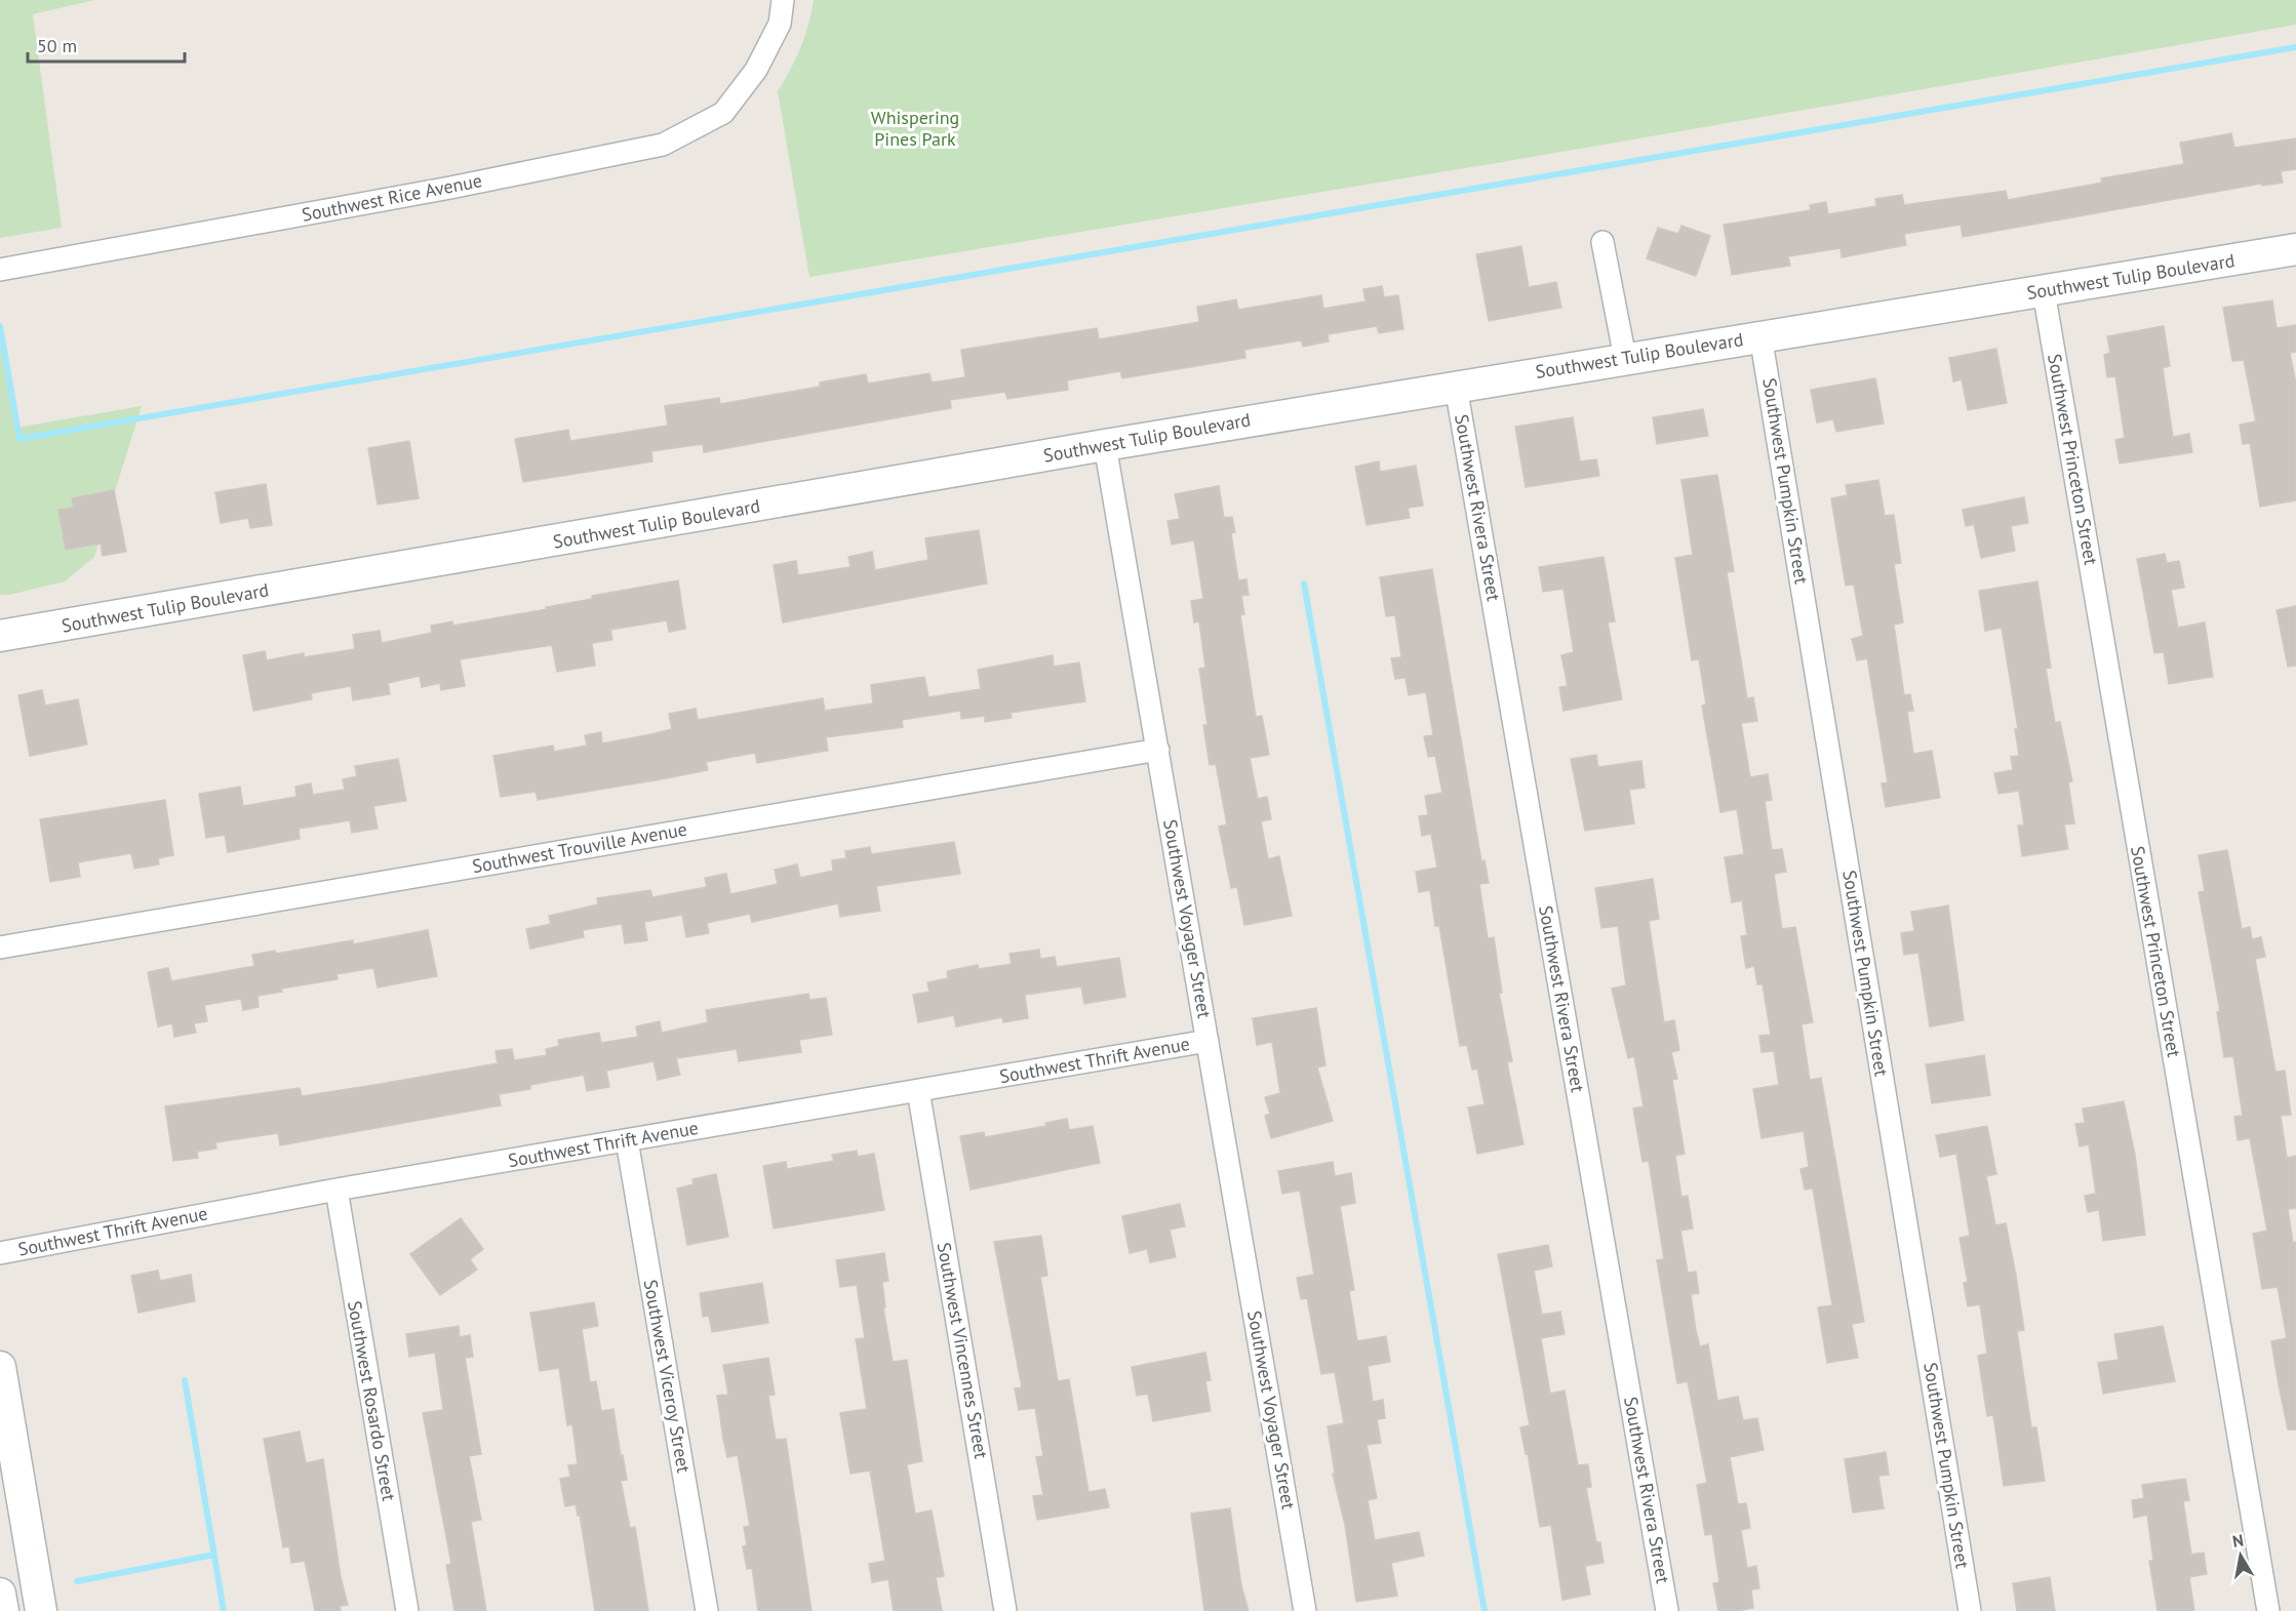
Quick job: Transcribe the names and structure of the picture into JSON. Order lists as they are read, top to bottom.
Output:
{
  "streets": {
    "street": [
      "Southwest Rice Avenue",
      "Southwest Tulip Boulevard",
      "Southwest Princeton Street",
      "Southwest Pumpkin Street",
      "Southwest Rivera Street",
      "Southwest Trouville Avenue",
      "Southwest Voyager Street",
      "Southwest Thrift Avenue",
      "Southwest Vincennes Street",
      "Southwest Viceroy Street",
      "Southwest Rosardo Street"
    ]
  },
  "crossings": [
    ["Southwest Tulip Boulevard", "Southwest Princeton Street"],
    ["Southwest Tulip Boulevard", "Southwest Pumpkin Street"],
    ["Southwest Tulip Boulevard", "Southwest Rivera Street"],
    ["Southwest Tulip Boulevard", "Southwest Voyager Street"],
    ["Southwest Trouville Avenue", "Southwest Voyager Street"],
    ["Southwest Voyager Street", "Southwest Thrift Avenue"],
    ["Southwest Thrift Avenue", "Southwest Vincennes Street"],
    ["Southwest Thrift Avenue", "Southwest Viceroy Street"],
    ["Southwest Thrift Avenue", "Southwest Rosardo Street"]
  ],
  "parks": ["Whispering Pines Park"],
  "scale_bar": "50 m",
  "north": "top"
}
